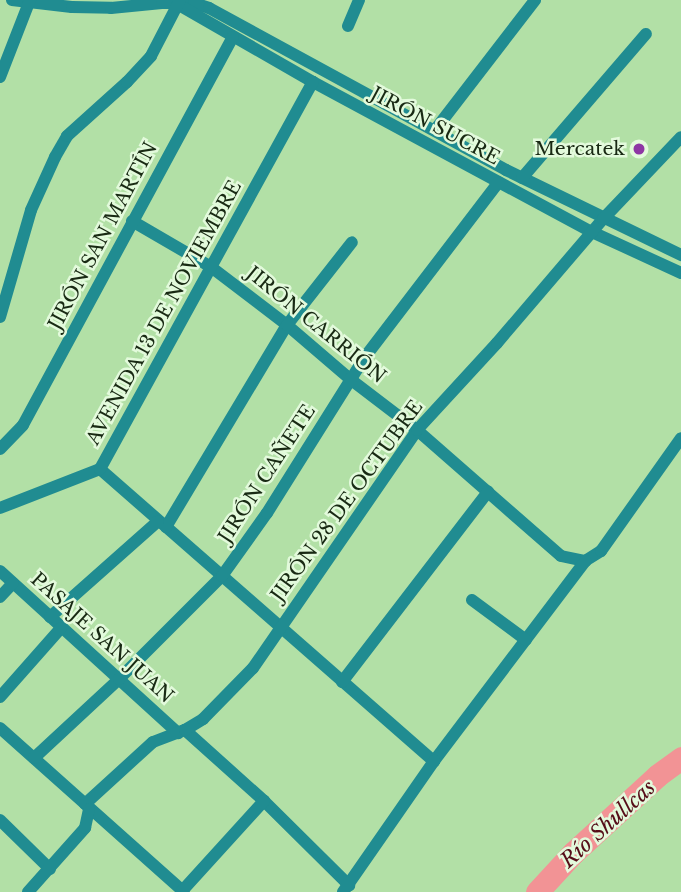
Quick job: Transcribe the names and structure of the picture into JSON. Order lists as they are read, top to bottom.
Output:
{
  "streets": {
    "street": [
      "JIRÓN SUCRE",
      "JIRÓN SAN MARTÍN",
      "AVENIDA 13 DE NOVIEMBRE",
      "JIRÓN CARRIÓN",
      "JIRÓN CAÑETE",
      "JIRÓN 28 DE OCTUBRE",
      "PASAJE SAN JUAN"
    ]
  },
  "crossings": [
    ["JIRÓN SUCRE", "JIRÓN SAN MARTÍN"],
    ["JIRÓN SUCRE", "AVENIDA 13 DE NOVIEMBRE"],
    ["JIRÓN SUCRE", "JIRÓN CAÑETE"],
    ["JIRÓN SUCRE", "JIRÓN 28 DE OCTUBRE"],
    ["JIRÓN SAN MARTÍN", "JIRÓN CARRIÓN"],
    ["AVENIDA 13 DE NOVIEMBRE", "JIRÓN CARRIÓN"],
    ["JIRÓN CARRIÓN", "JIRÓN CAÑETE"],
    ["JIRÓN CARRIÓN", "JIRÓN 28 DE OCTUBRE"],
    ["JIRÓN CAÑETE", "PASAJE SAN JUAN"],
    ["JIRÓN 28 DE OCTUBRE", "PASAJE SAN JUAN"]
  ],
  "water": ["Río Shullcas"],
  "places": ["Mercatek"]
}
